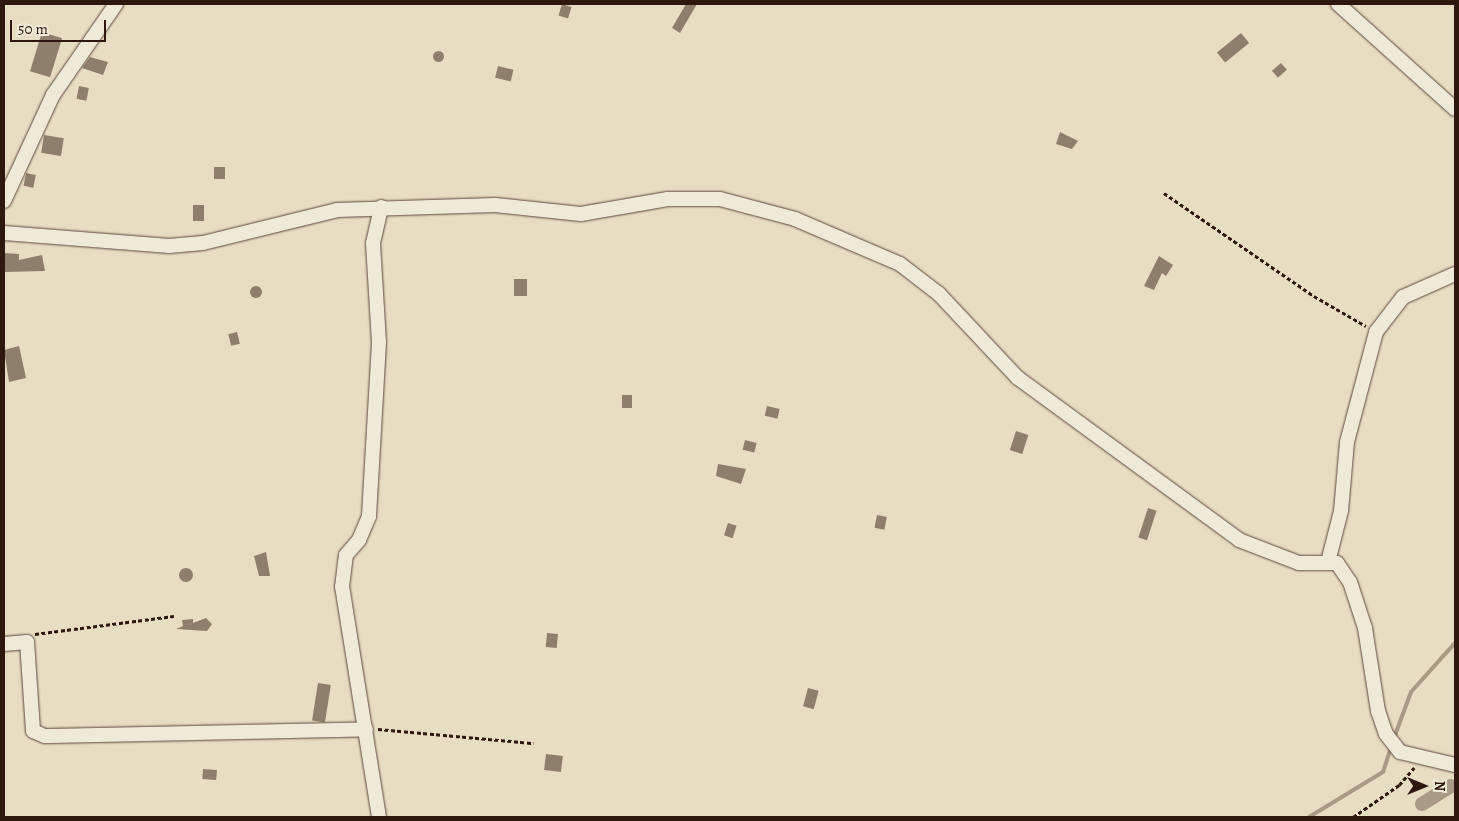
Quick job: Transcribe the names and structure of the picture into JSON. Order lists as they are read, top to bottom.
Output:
{
  "scale_bar": "50 m",
  "north": "right"
}
